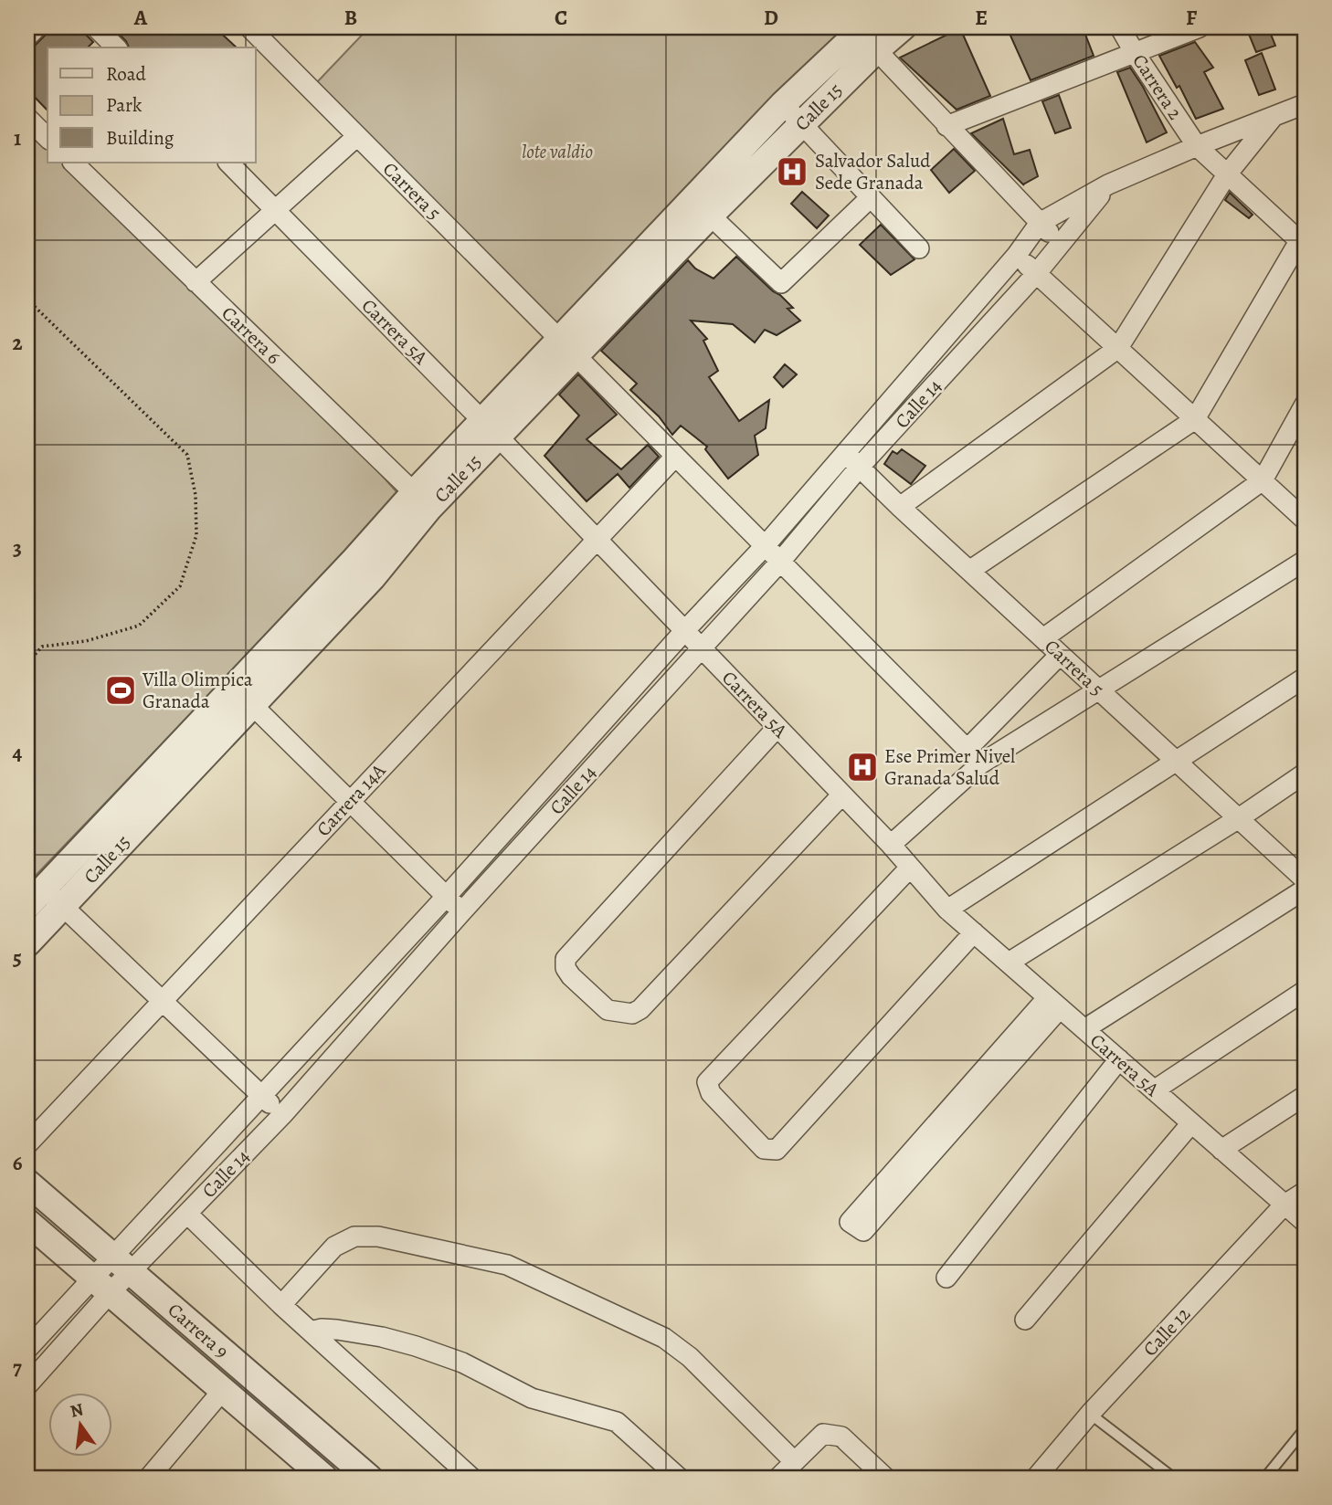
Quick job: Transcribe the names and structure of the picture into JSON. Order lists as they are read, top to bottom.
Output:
{
  "streets": {
    "street": [
      "Carrera 2",
      "Calle 15",
      "Carrera 5",
      "Carrera 5A",
      "Carrera 6",
      "Calle 14",
      "Carrera 14A",
      "Carrera 9",
      "Calle 12"
    ]
  },
  "crossings": [
    ["Carrera 2", "Calle 14"],
    ["Calle 15", "Carrera 5"],
    ["Calle 15", "Carrera 5A"],
    ["Calle 15", "Carrera 6"],
    ["Carrera 5", "Calle 14"],
    ["Carrera 5", "Carrera 14A"],
    ["Carrera 5A", "Calle 14"],
    ["Carrera 5A", "Carrera 14A"],
    ["Carrera 5A", "Calle 12"],
    ["Calle 14", "Carrera 9"]
  ],
  "parks": ["lote valdio"],
  "places": {
    "hospital": ["Salvador Salud Sede Granada", "Ese Primer Nivel Granada Salud"],
    "sports": ["Villa Olimpica Granada"]
  },
  "legend": ["Road", "Park", "Building"],
  "north": "top",
  "grid": {
    "columns": [
      "A",
      "B",
      "C",
      "D",
      "E",
      "F"
    ],
    "rows": [
      "1",
      "2",
      "3",
      "4",
      "5",
      "6",
      "7"
    ]
  }
}
